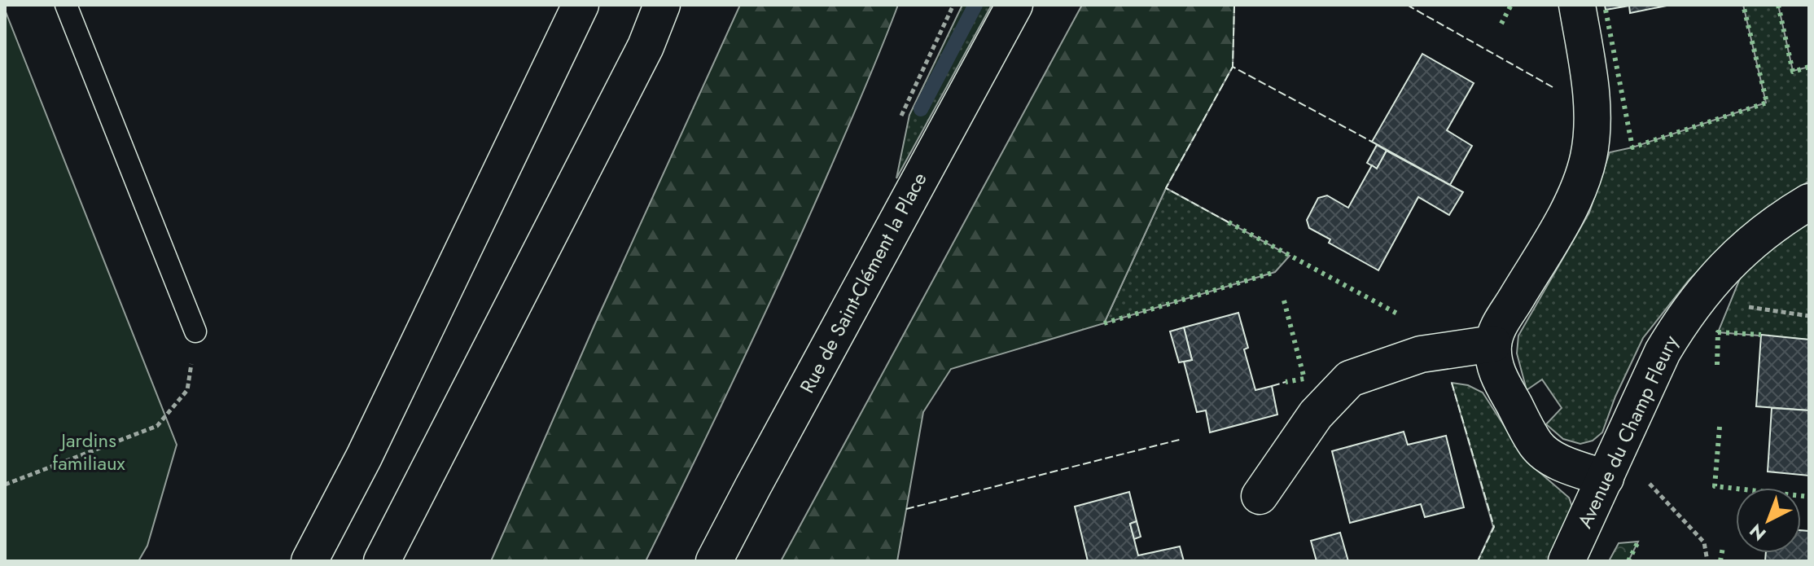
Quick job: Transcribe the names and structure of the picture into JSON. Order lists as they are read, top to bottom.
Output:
{
  "streets": {
    "main road": ["Rue de Saint-Clément la Place", "Avenue du Champ Fleury"]
  },
  "parks": ["Jardins familiaux"],
  "north": "bottom left"
}
